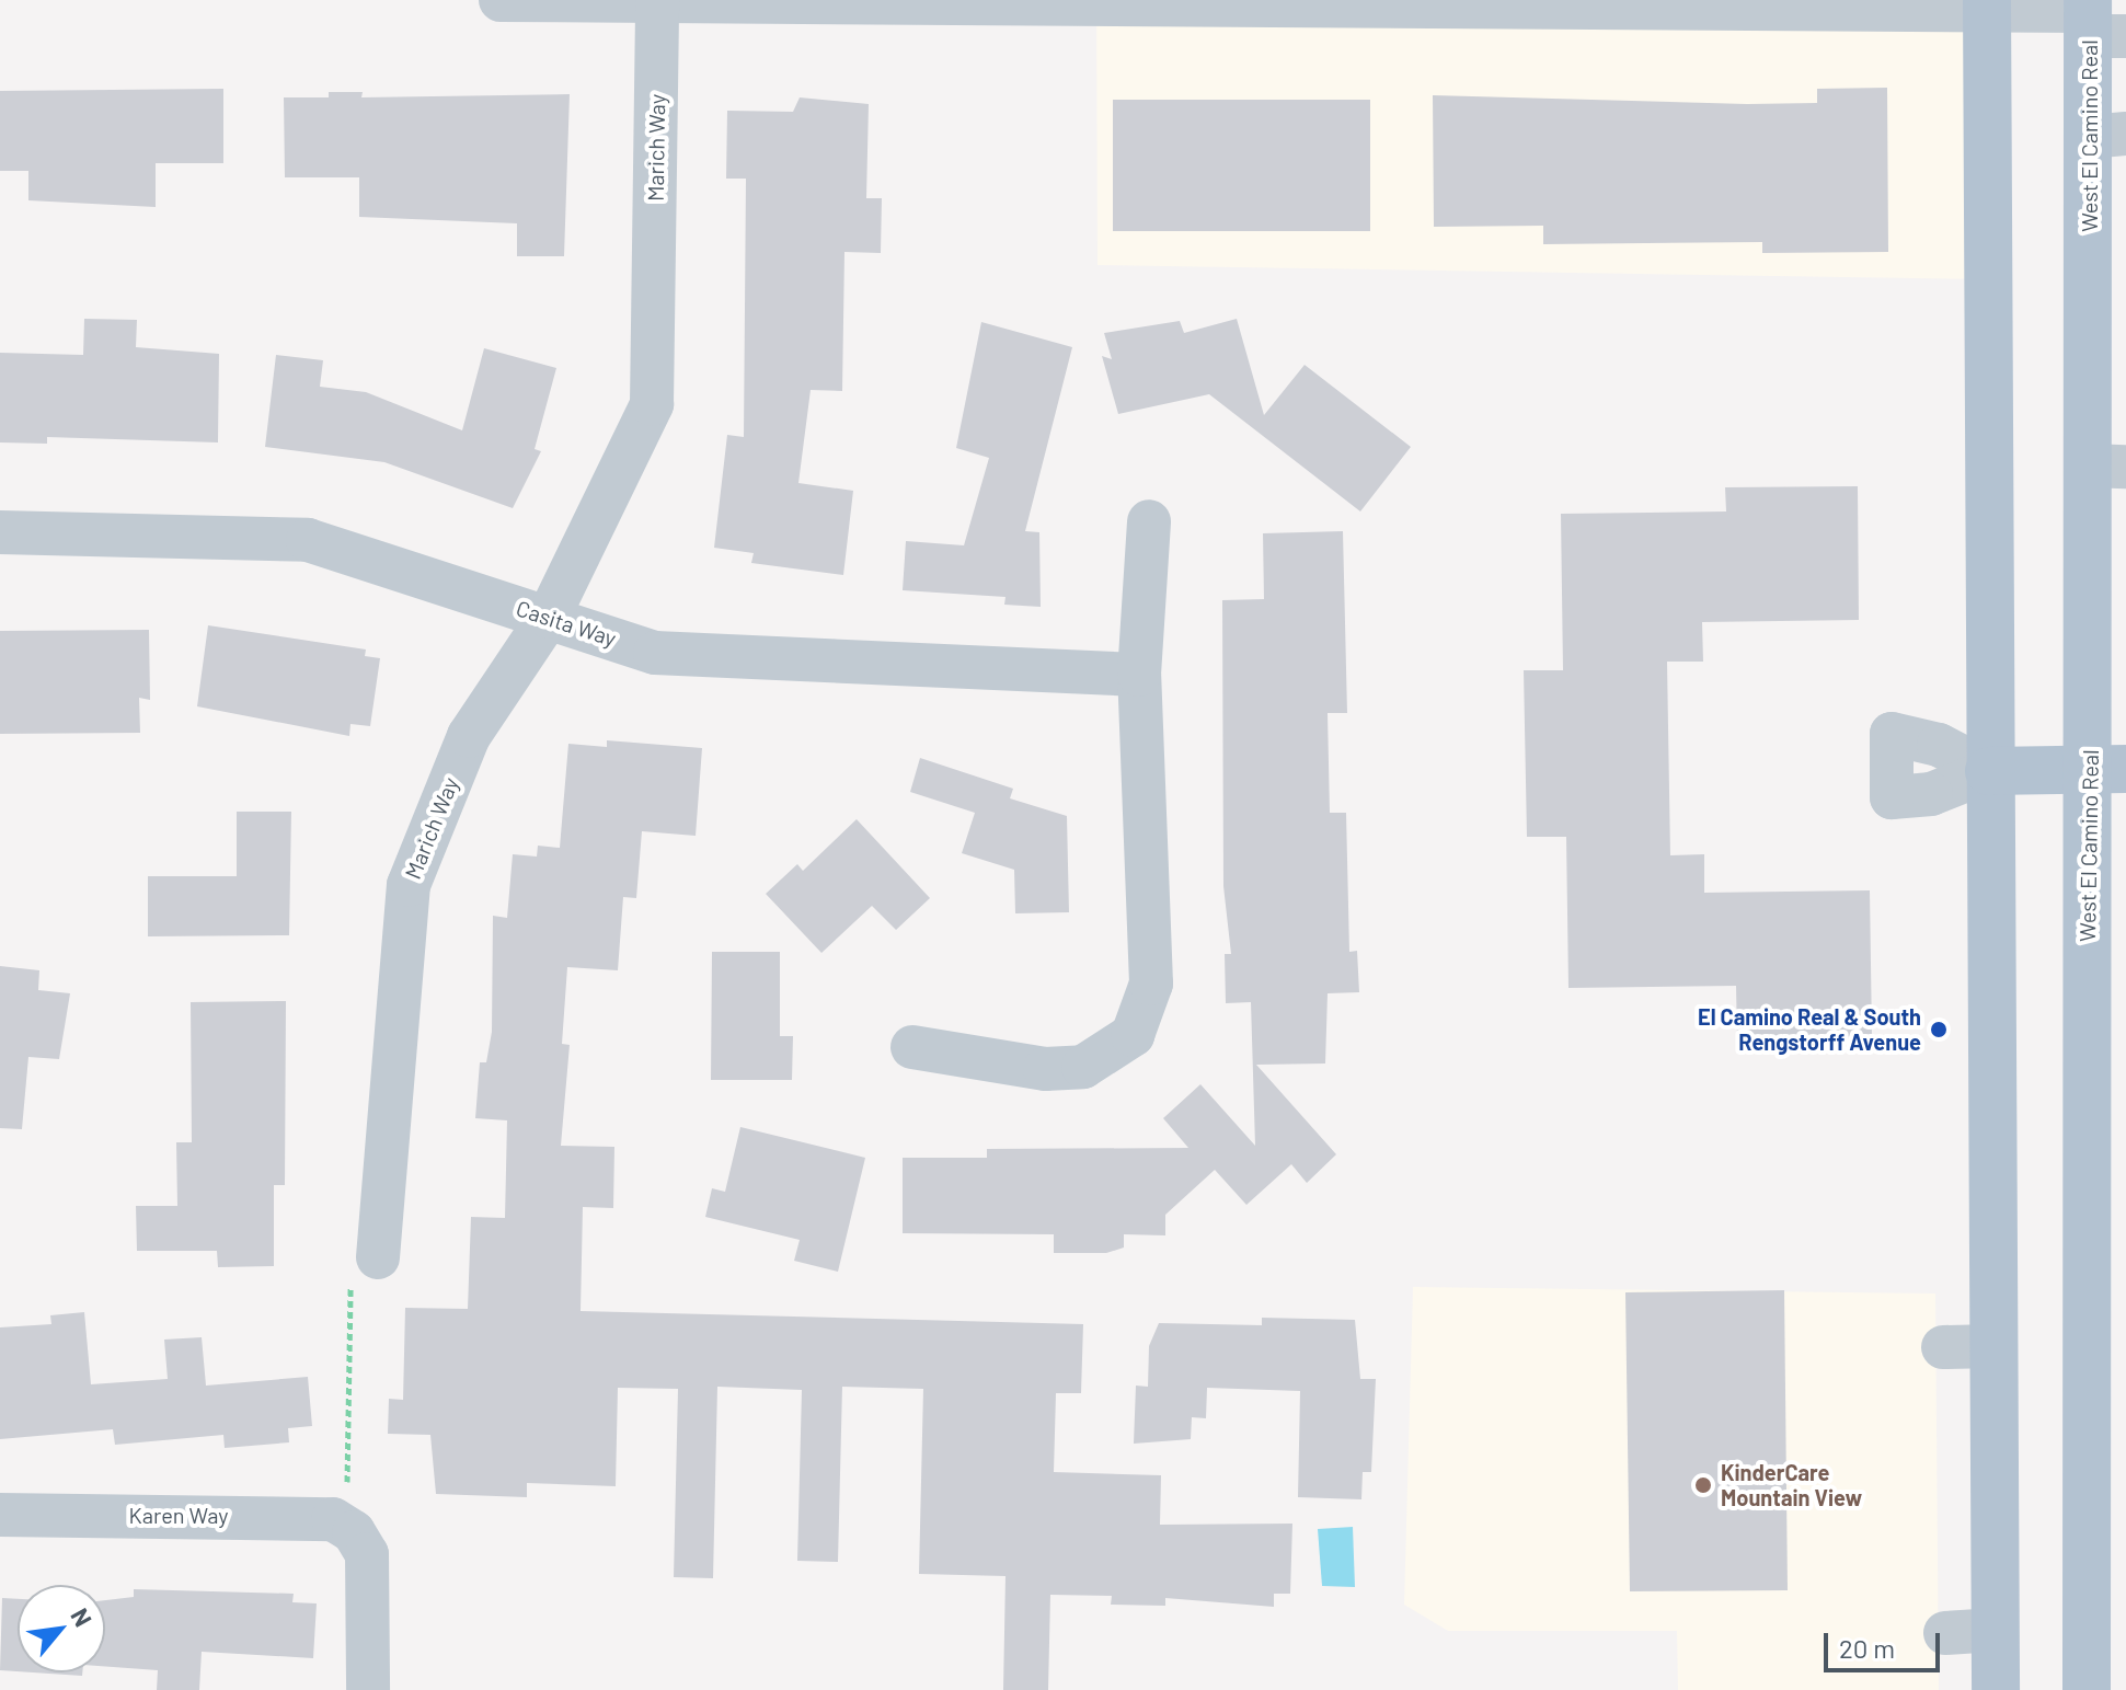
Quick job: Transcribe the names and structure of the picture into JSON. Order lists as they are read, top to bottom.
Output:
{
  "streets": {
    "main road": ["West El Camino Real"],
    "street": ["Marich Way", "Casita Way", "Karen Way"]
  },
  "crossings": [
    ["Marich Way", "Casita Way"]
  ],
  "places": ["El Camino Real & South Rengstorff Avenue", "KinderCare Mountain View"],
  "scale_bar": "20 m",
  "north": "top right"
}
